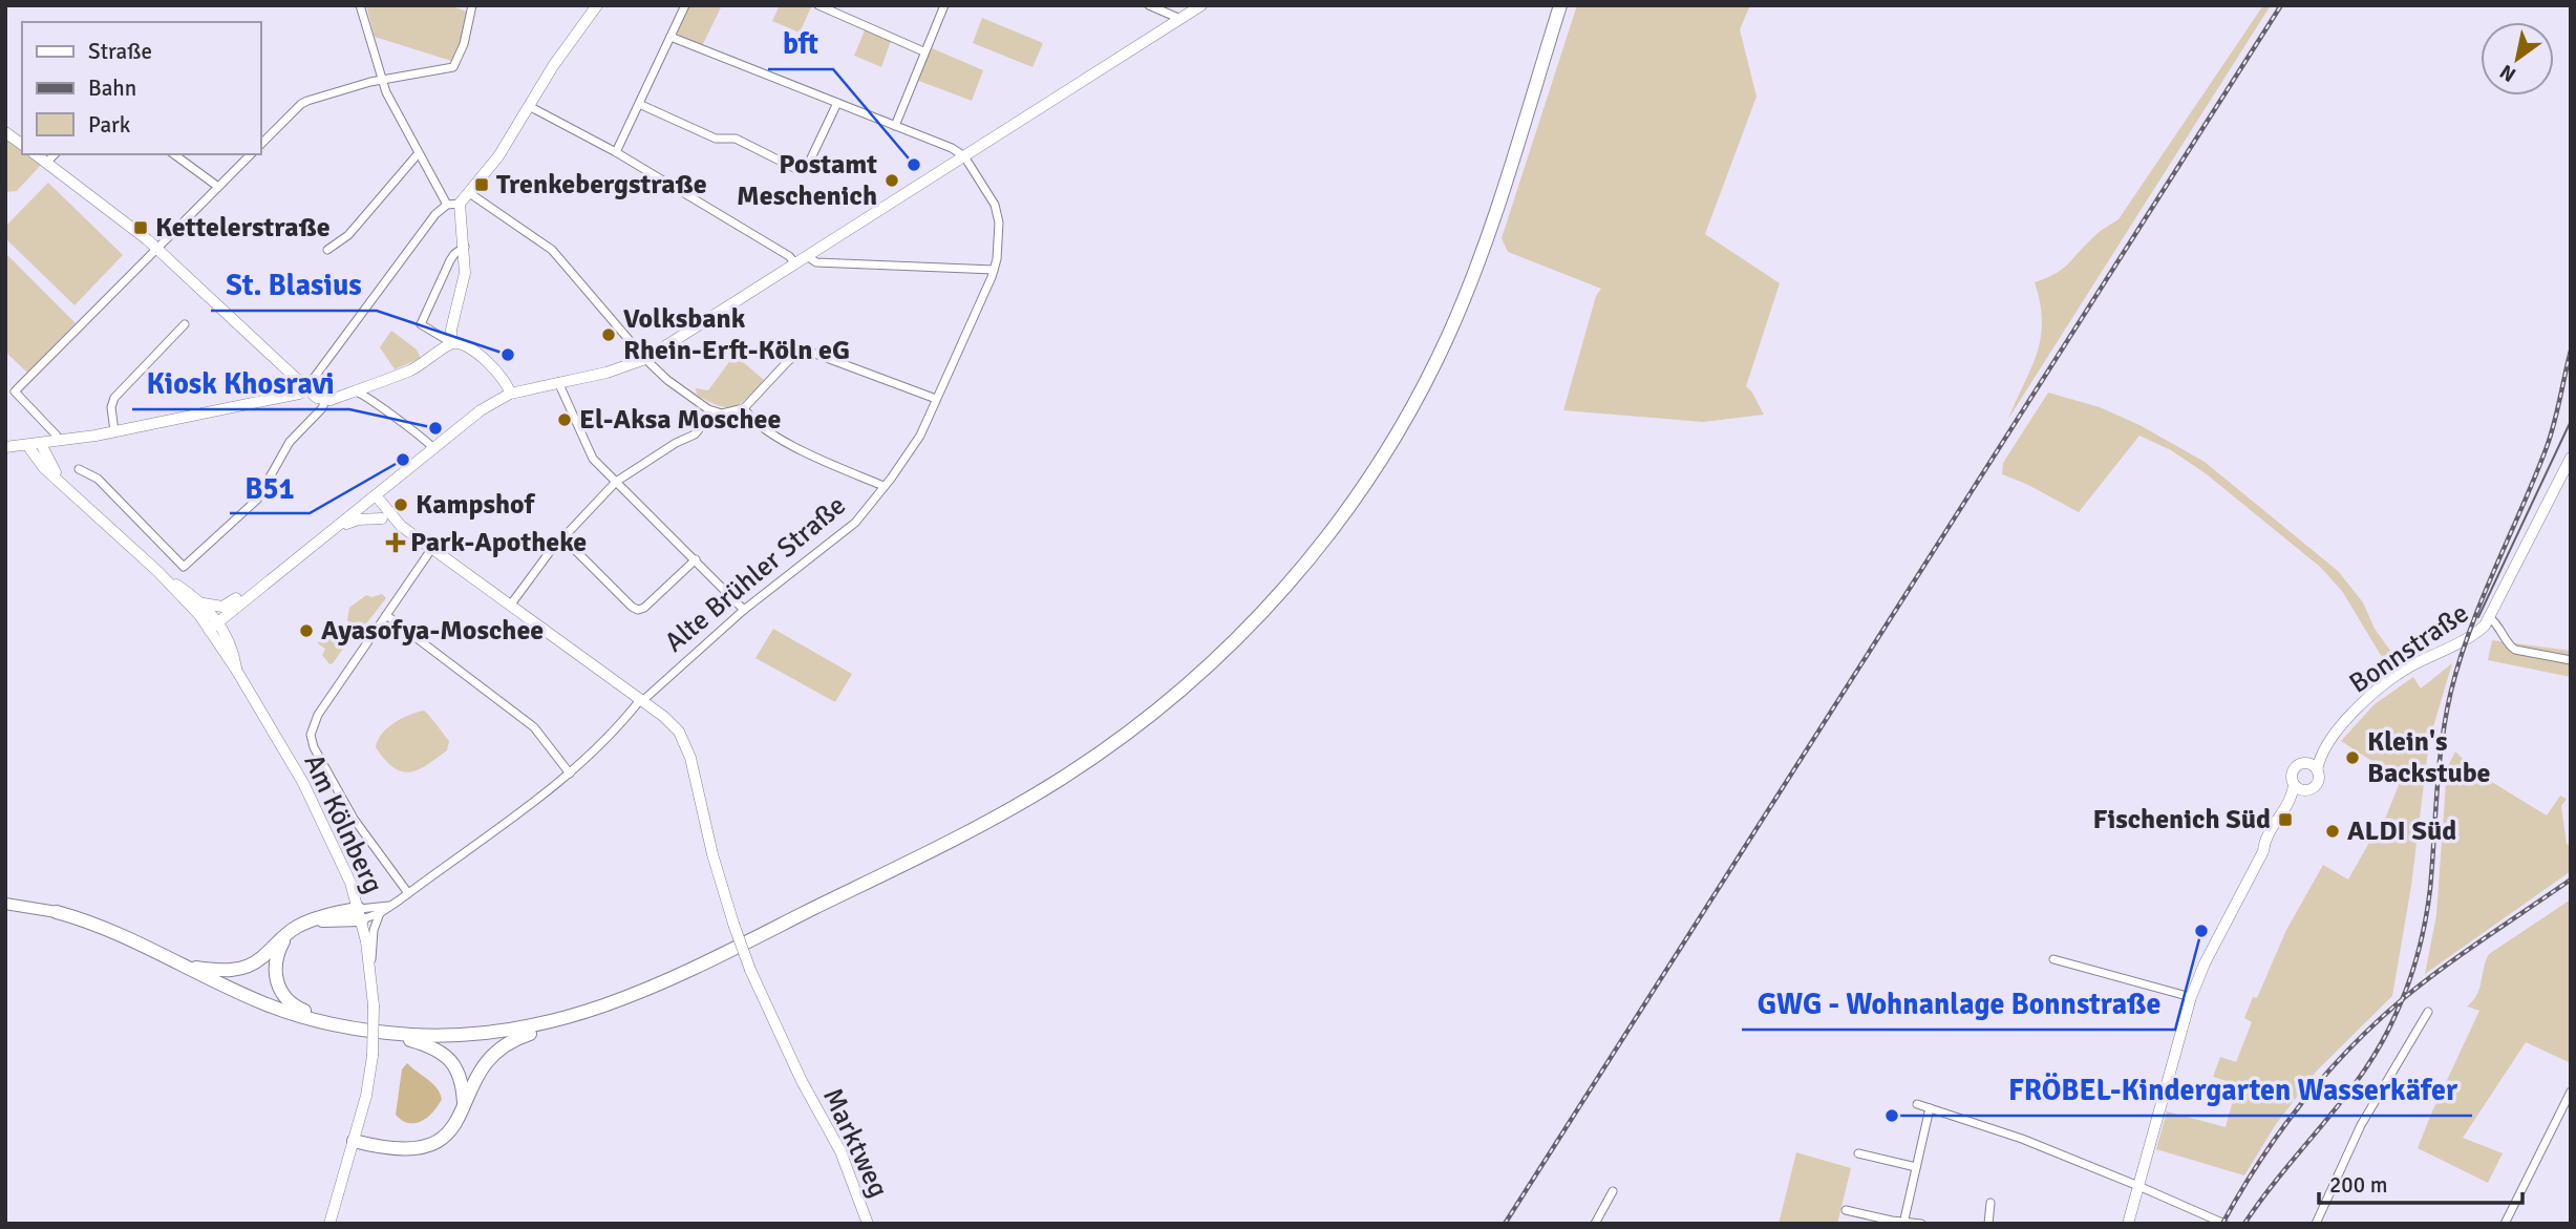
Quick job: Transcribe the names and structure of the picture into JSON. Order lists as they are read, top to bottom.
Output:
{
  "streets": {
    "street": [
      "Alte Brühler Straße",
      "Bonnstraße",
      "Am Kölnberg",
      "Marktweg"
    ]
  },
  "crossings": [
    ["Alte Brühler Straße", "Am Kölnberg"],
    ["Alte Brühler Straße", "Marktweg"]
  ],
  "places": {
    "other": [
      "bft",
      "Postamt Meschenich",
      "Volksbank Rhein-Erft-Köln eG",
      "St. Blasius",
      "El-Aksa Moschee",
      "Kiosk Khosravi",
      "B51",
      "Kampshof",
      "Ayasofya-Moschee",
      "Klein's Backstube",
      "ALDI Süd",
      "GWG - Wohnanlage Bonnstraße",
      "FRÖBEL-Kindergarten Wasserkäfer"
    ],
    "transit": ["Trenkebergstraße", "Kettelerstraße", "Fischenich Süd"],
    "health": ["Park-Apotheke"]
  },
  "legend": ["Straße", "Bahn", "Park"],
  "scale_bar": "200 m",
  "north": "bottom left"
}
